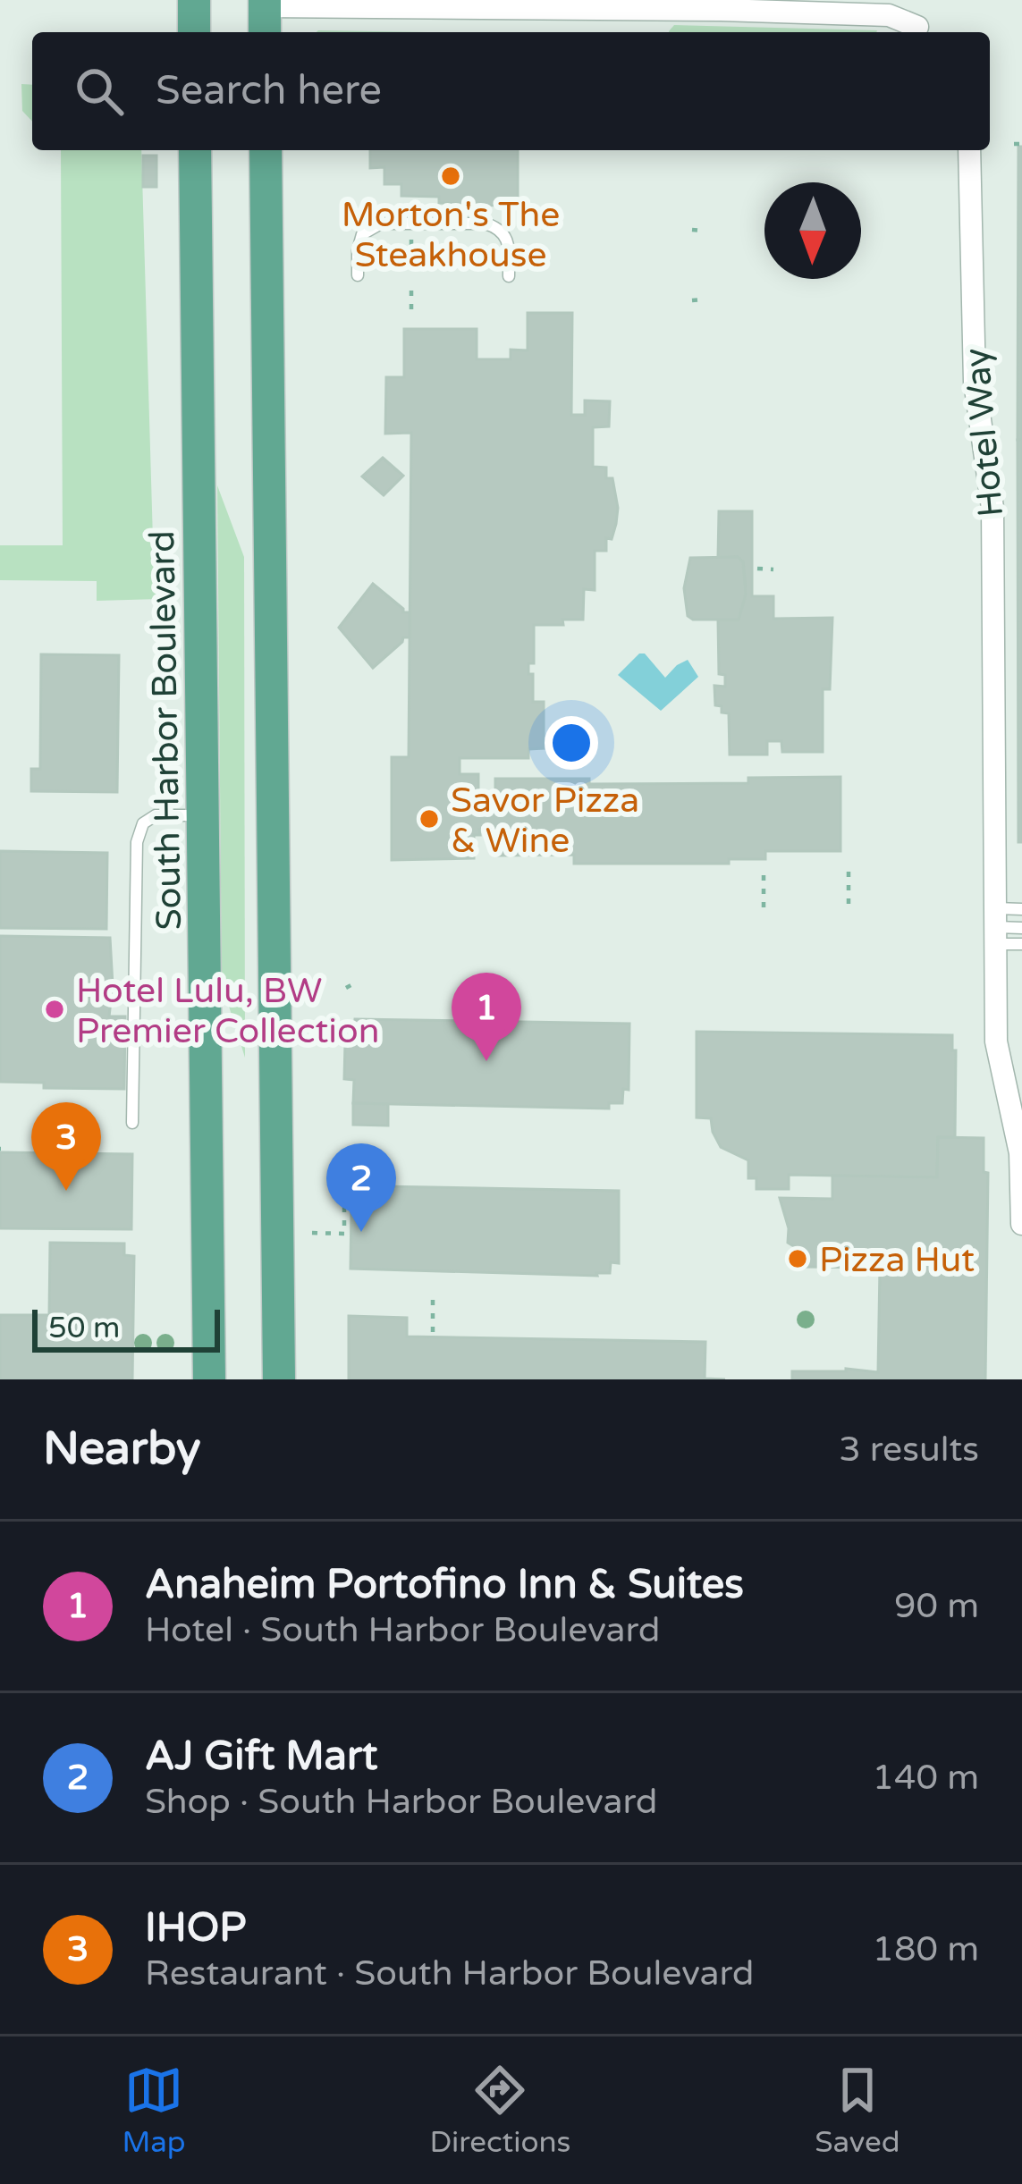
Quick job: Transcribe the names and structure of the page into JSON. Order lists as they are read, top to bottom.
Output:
{
  "streets": {
    "main road": ["South Harbor Boulevard"],
    "street": ["Hotel Way"]
  },
  "places": [
    "Morton's The Steakhouse",
    "Savor Pizza & Wine",
    "Hotel Lulu, BW Premier Collection",
    "Pizza Hut"
  ],
  "scale_bar": "50 m",
  "north": "bottom",
  "page": {
    "search": "Search here",
    "pins": ["1", "3", "2"],
    "scale": "50 m",
    "heading": ["Nearby", "3 results"],
    "list": [
      {
        "mark": "1",
        "name": "Anaheim Portofino Inn & Suites",
        "note": "Hotel · South Harbor Boulevard",
        "value": "90 m"
      },
      {
        "mark": "2",
        "name": "AJ Gift Mart",
        "note": "Shop · South Harbor Boulevard",
        "value": "140 m"
      },
      {
        "mark": "3",
        "name": "IHOP",
        "note": "Restaurant · South Harbor Boulevard",
        "value": "180 m"
      }
    ],
    "nav": ["Map", "Directions", "Saved"]
  }
}
